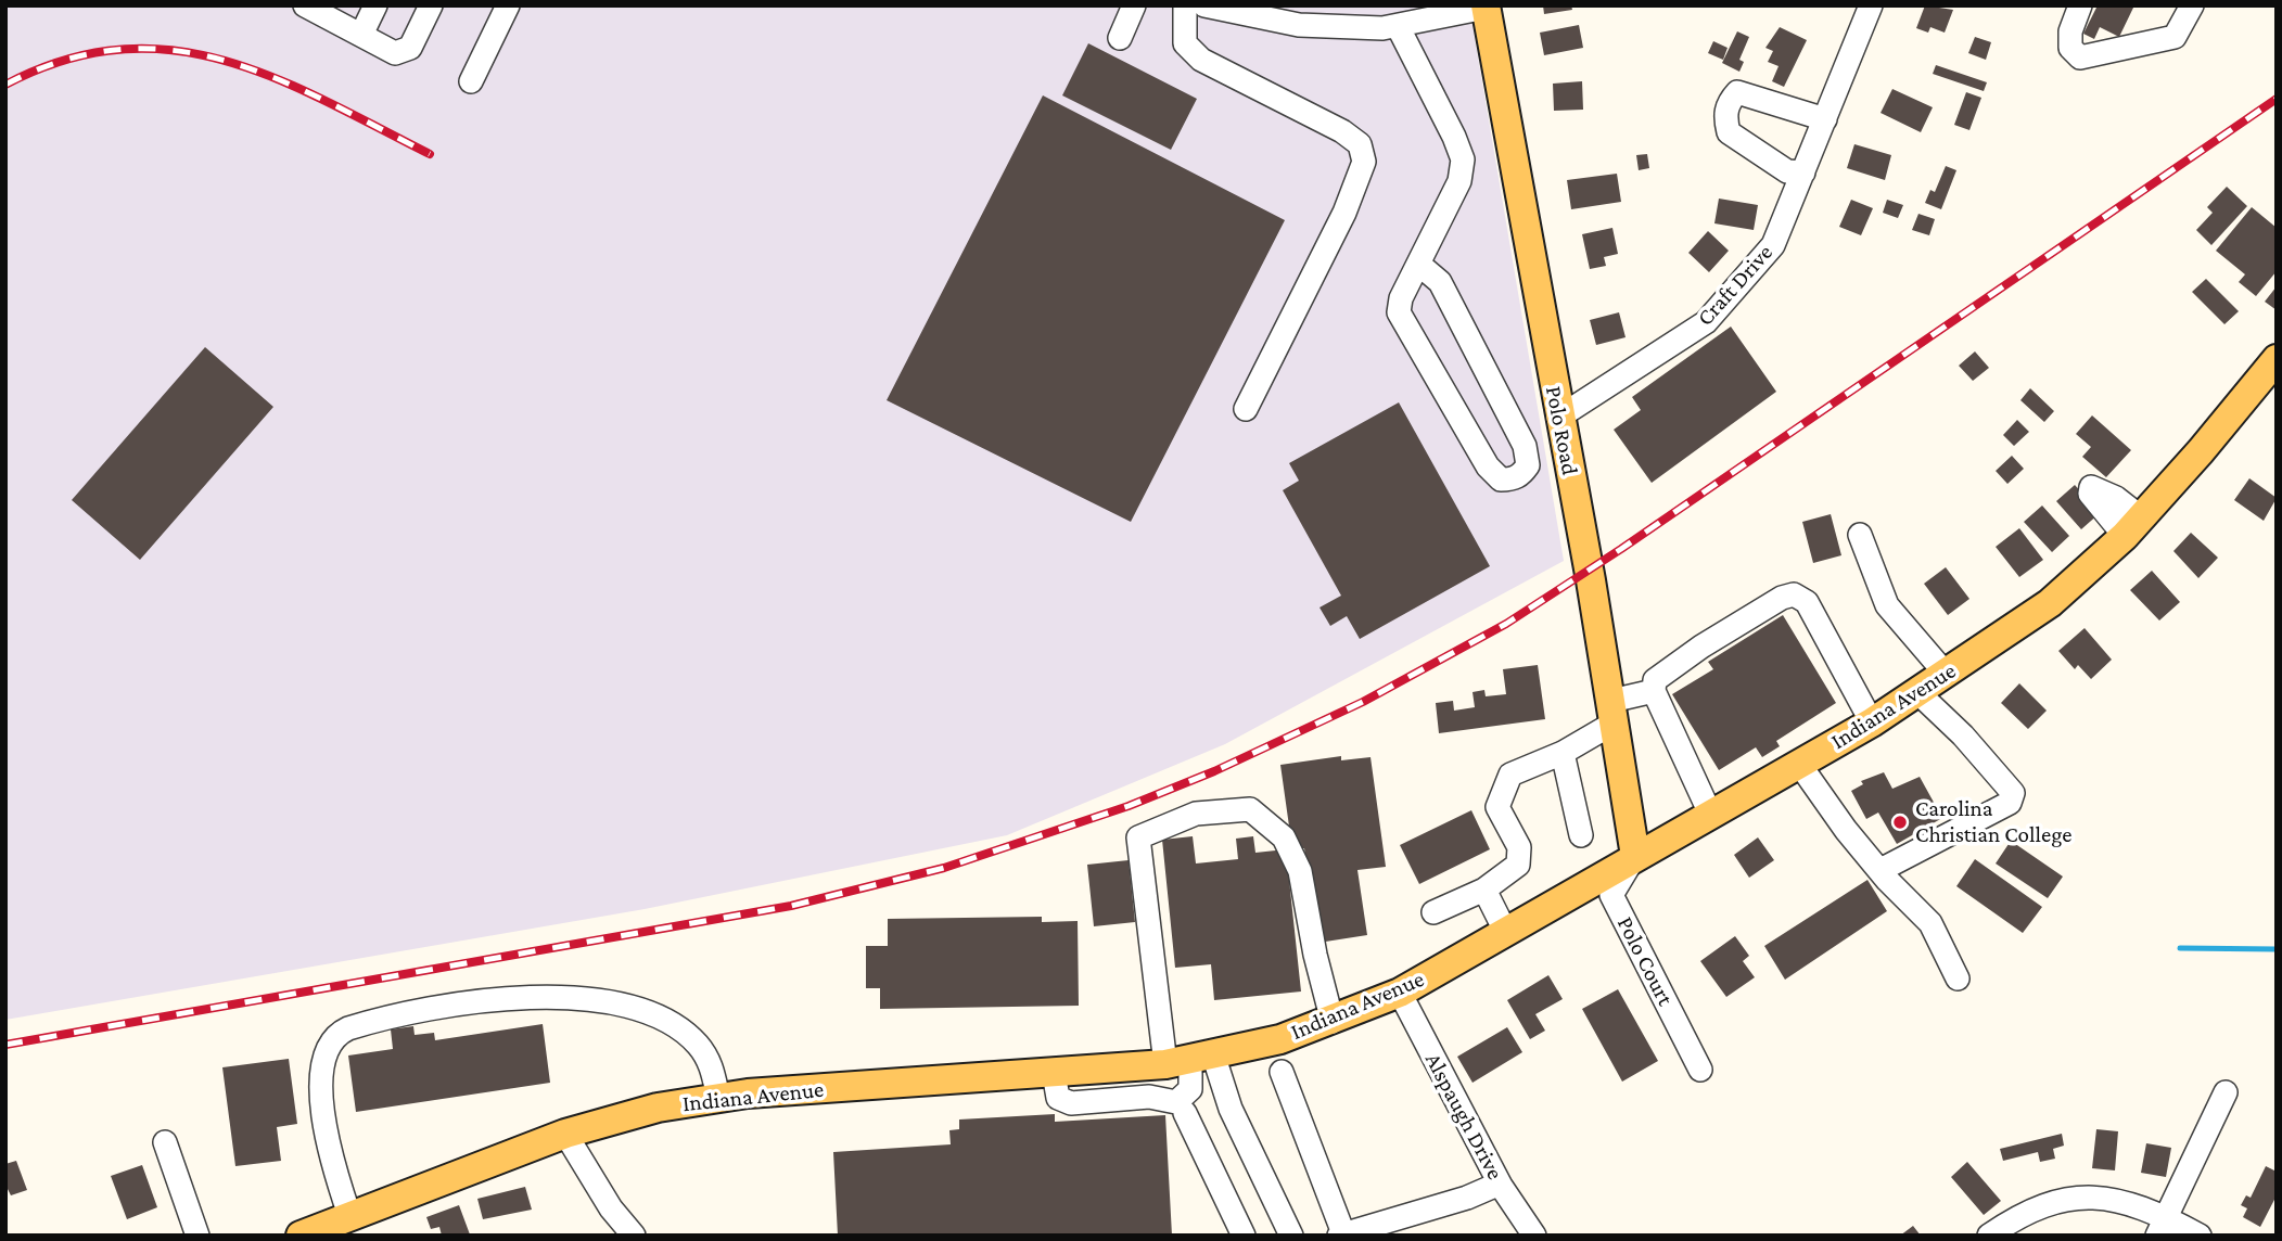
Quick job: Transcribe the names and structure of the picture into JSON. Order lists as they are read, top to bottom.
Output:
{
  "streets": {
    "main road": ["Polo Road", "Indiana Avenue"],
    "street": ["Craft Drive", "Polo Court", "Alspaugh Drive"]
  },
  "crossings": [
    ["Craft Drive", "Polo Road"],
    ["Polo Road", "Indiana Avenue"],
    ["Polo Road", "Polo Court"],
    ["Indiana Avenue", "Polo Court"],
    ["Indiana Avenue", "Alspaugh Drive"]
  ],
  "places": ["Carolina Christian College"]
}
